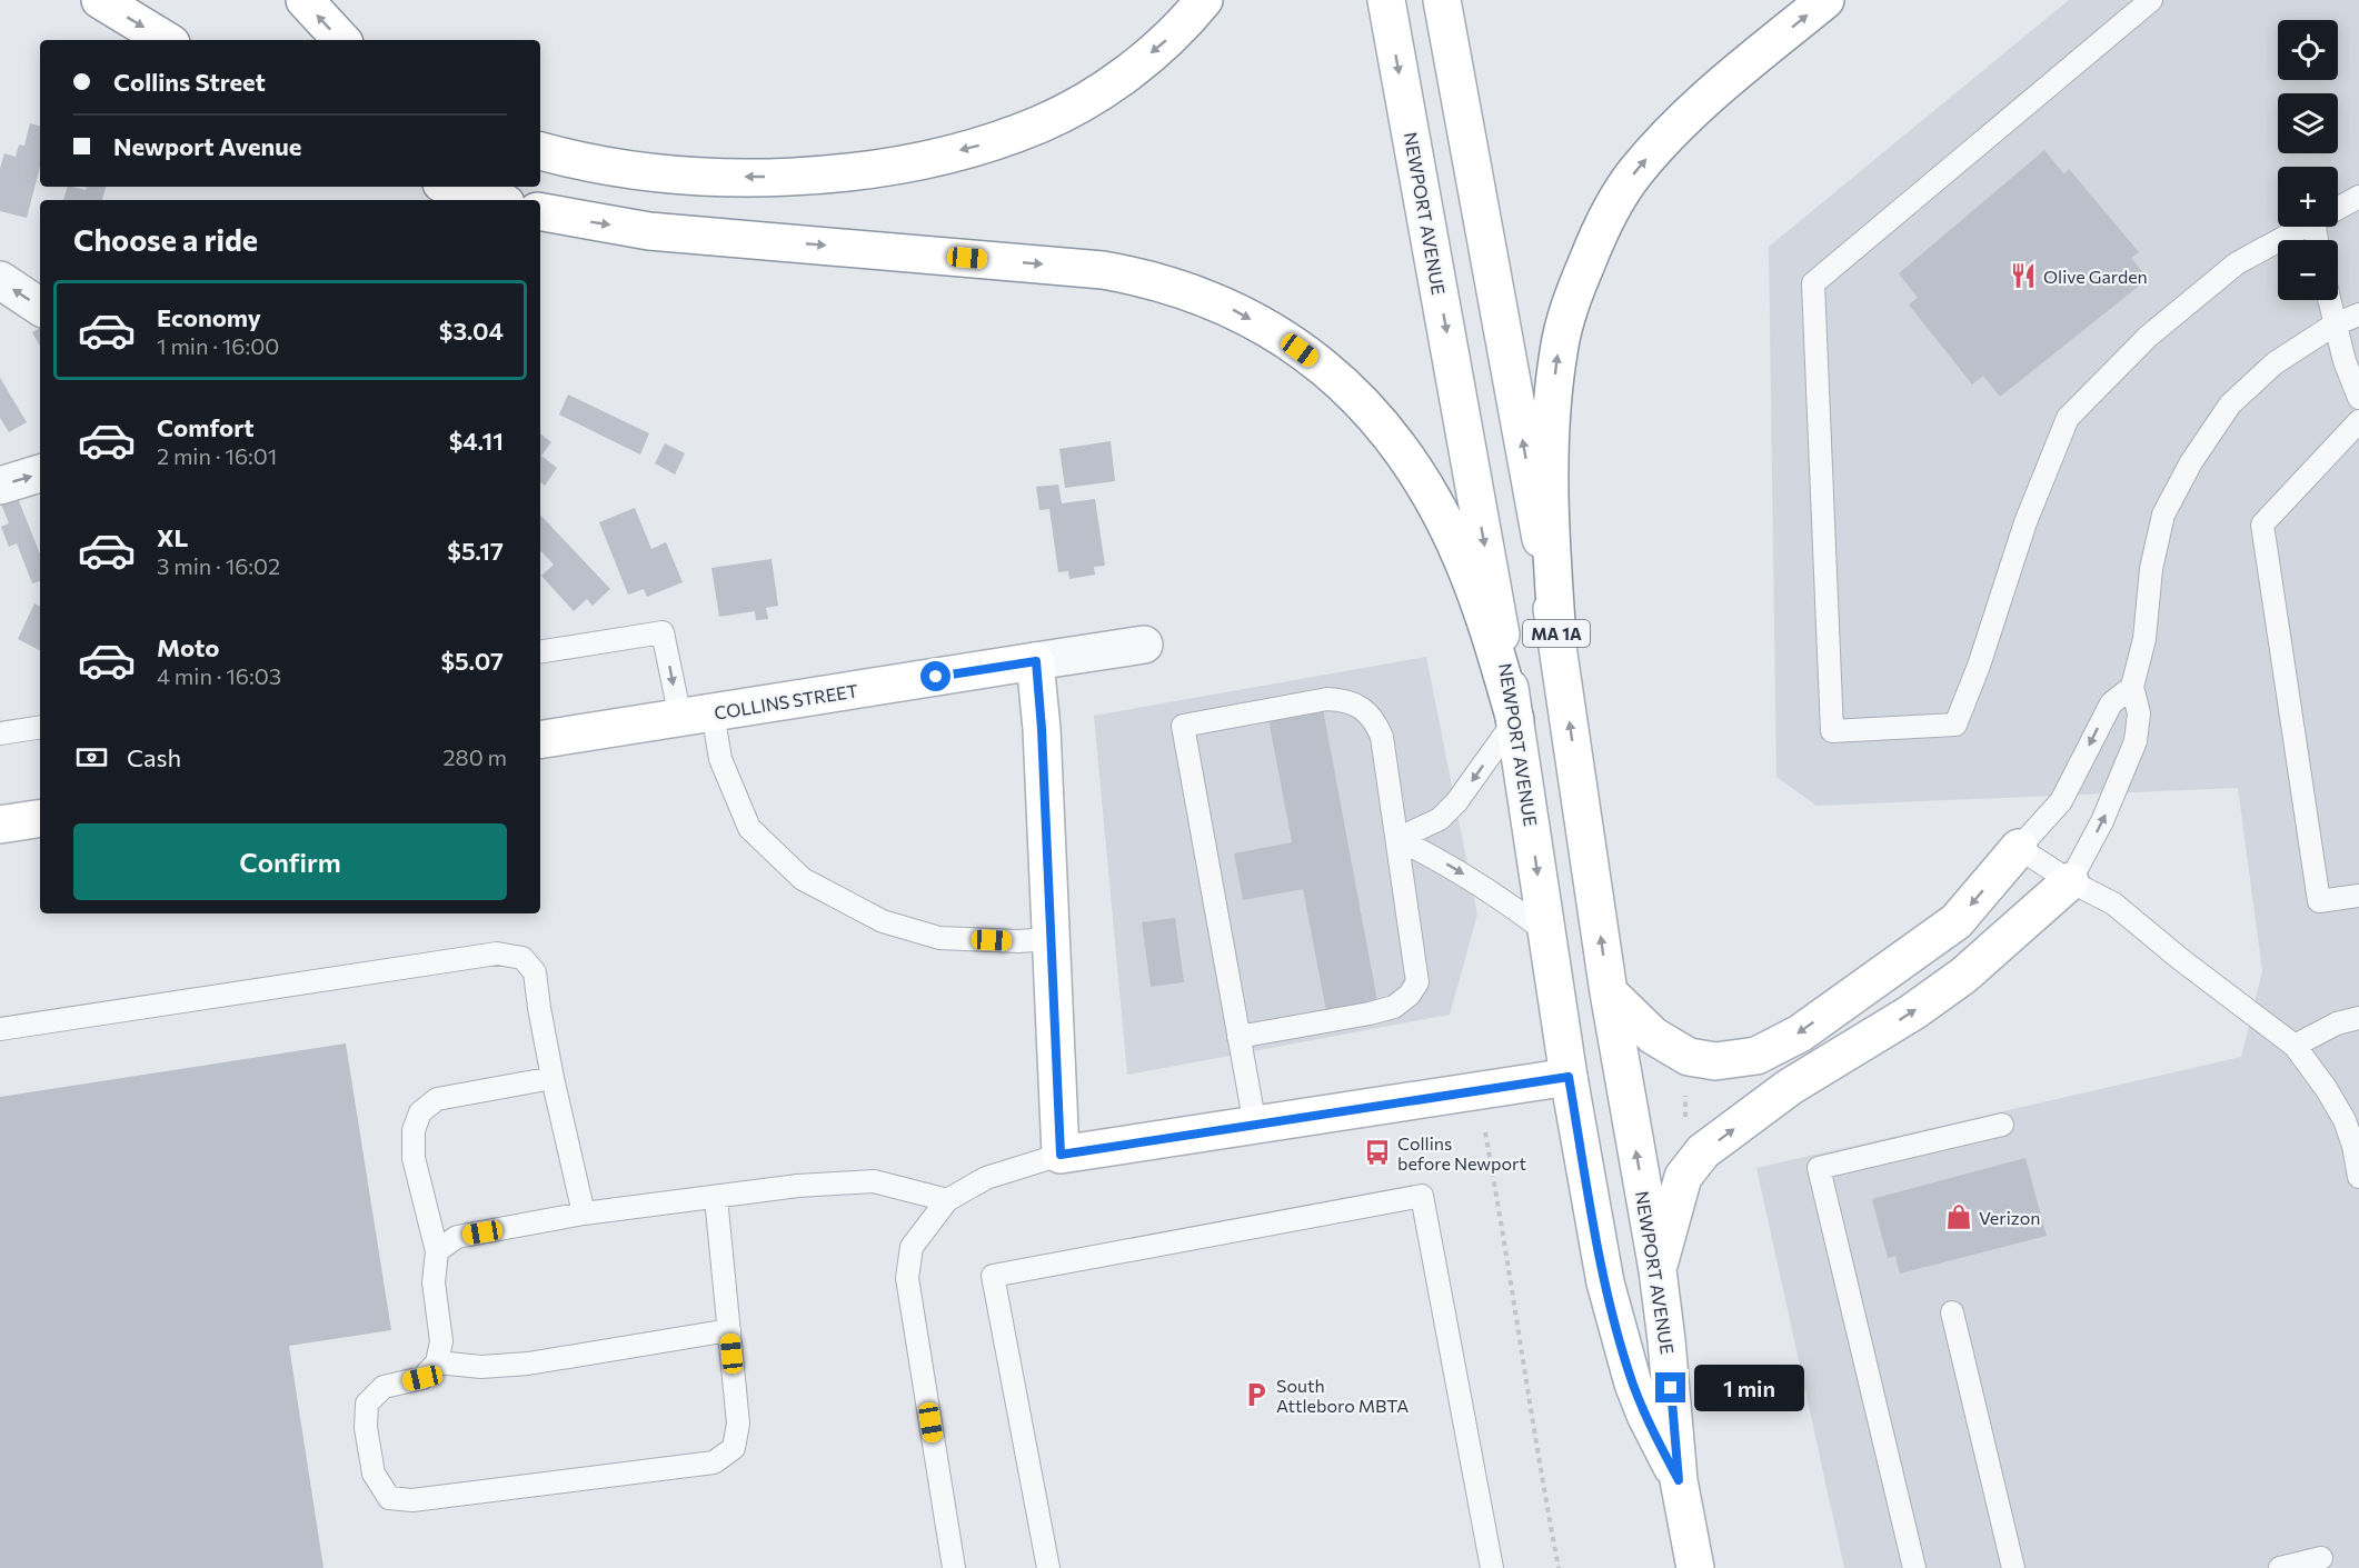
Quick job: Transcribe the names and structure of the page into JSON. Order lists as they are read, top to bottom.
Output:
{
  "streets": {
    "main road": ["NEWPORT AVENUE", "MA 1A", "COLLINS STREET"]
  },
  "places": {
    "restaurant": ["Olive Garden"],
    "bus stop": ["Collins before Newport"],
    "shop": ["Verizon"],
    "parking": ["South Attleboro MBTA"]
  },
  "page": {
    "map_buttons": ["+", "−"],
    "banner": ["Collins Street", "Newport Avenue"],
    "heading": "Choose a ride",
    "list": [
      {
        "name": "Economy",
        "note": "1 min · 16:00",
        "value": "$3.04"
      },
      {
        "name": "Comfort",
        "note": "2 min · 16:01",
        "value": "$4.11"
      },
      {
        "name": "XL",
        "note": "3 min · 16:02",
        "value": "$5.17"
      },
      {
        "name": "Moto",
        "note": "4 min · 16:03",
        "value": "$5.07"
      }
    ],
    "pay": ["Cash", "280 m"],
    "buttons": "Confirm",
    "bubble": "1 min"
  }
}
